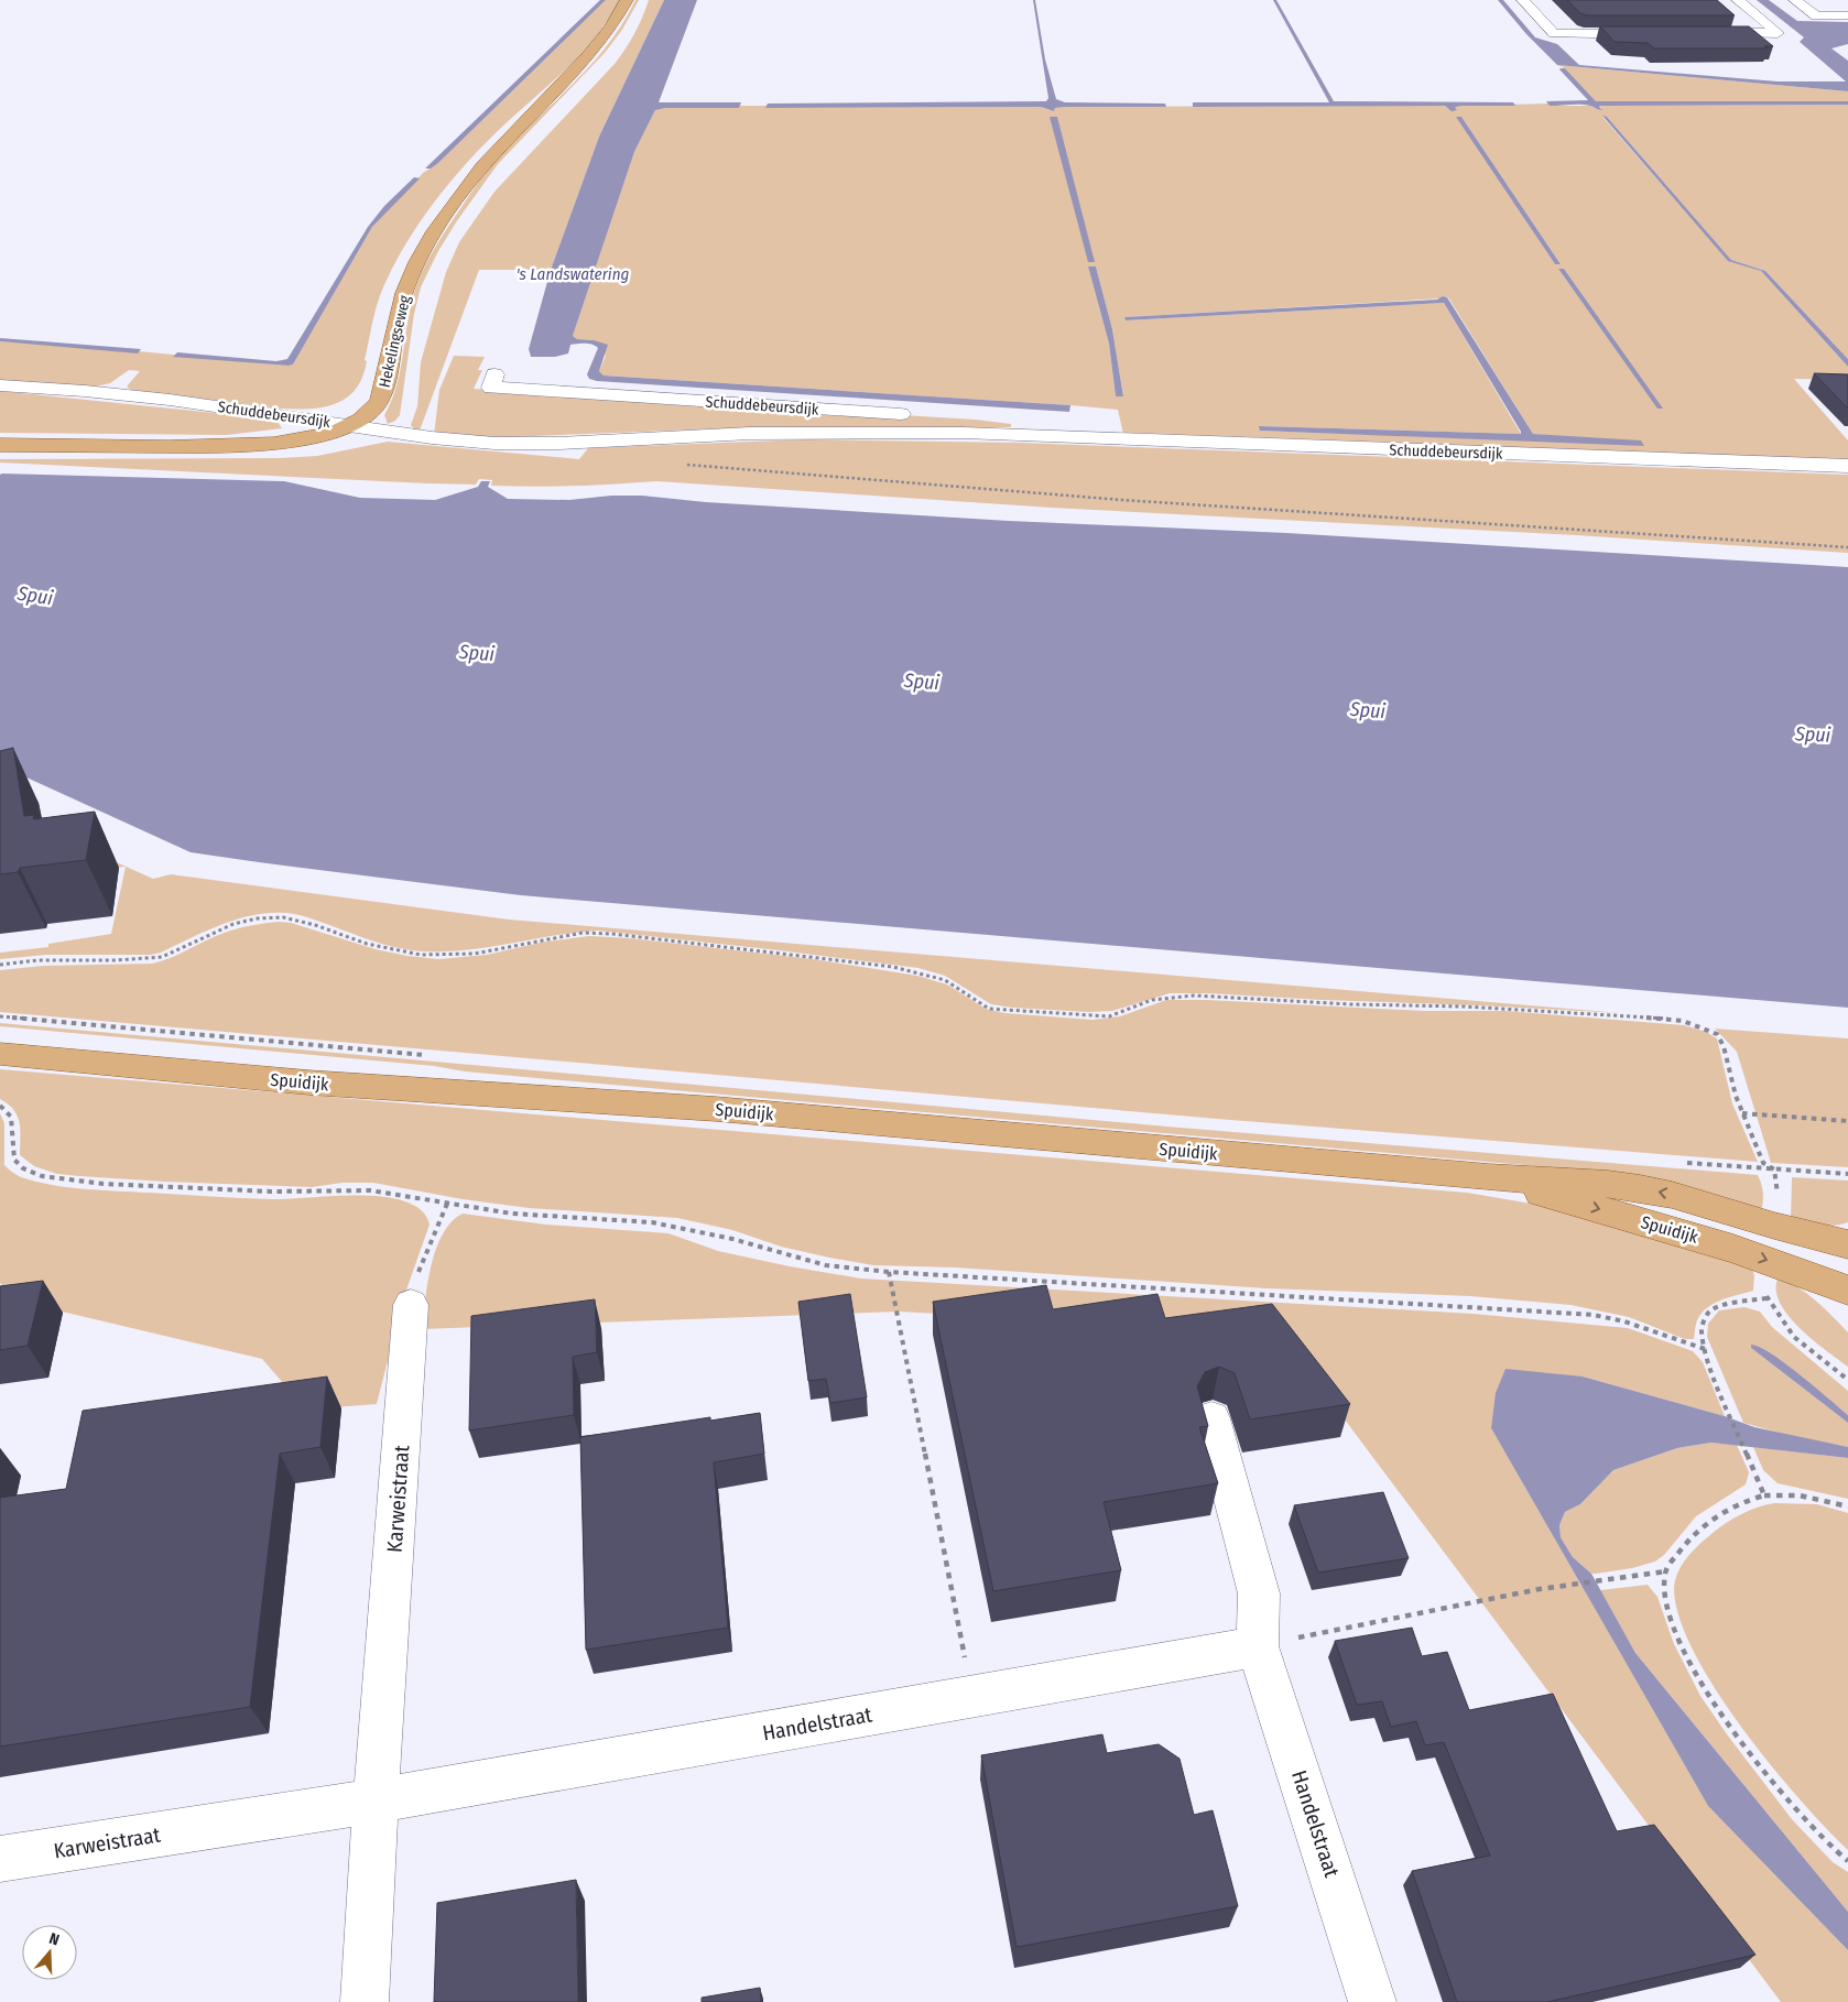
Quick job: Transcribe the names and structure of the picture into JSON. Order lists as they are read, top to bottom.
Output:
{
  "streets": {
    "main road": ["Hekelingseweg", "Spuidijk"],
    "street": ["Schuddebeursdijk", "Karweistraat", "Handelstraat"]
  },
  "crossings": [
    ["Hekelingseweg", "Schuddebeursdijk"],
    ["Karweistraat", "Handelstraat"]
  ],
  "water": ["'s Landswatering", "Spui"],
  "north": "top"
}
